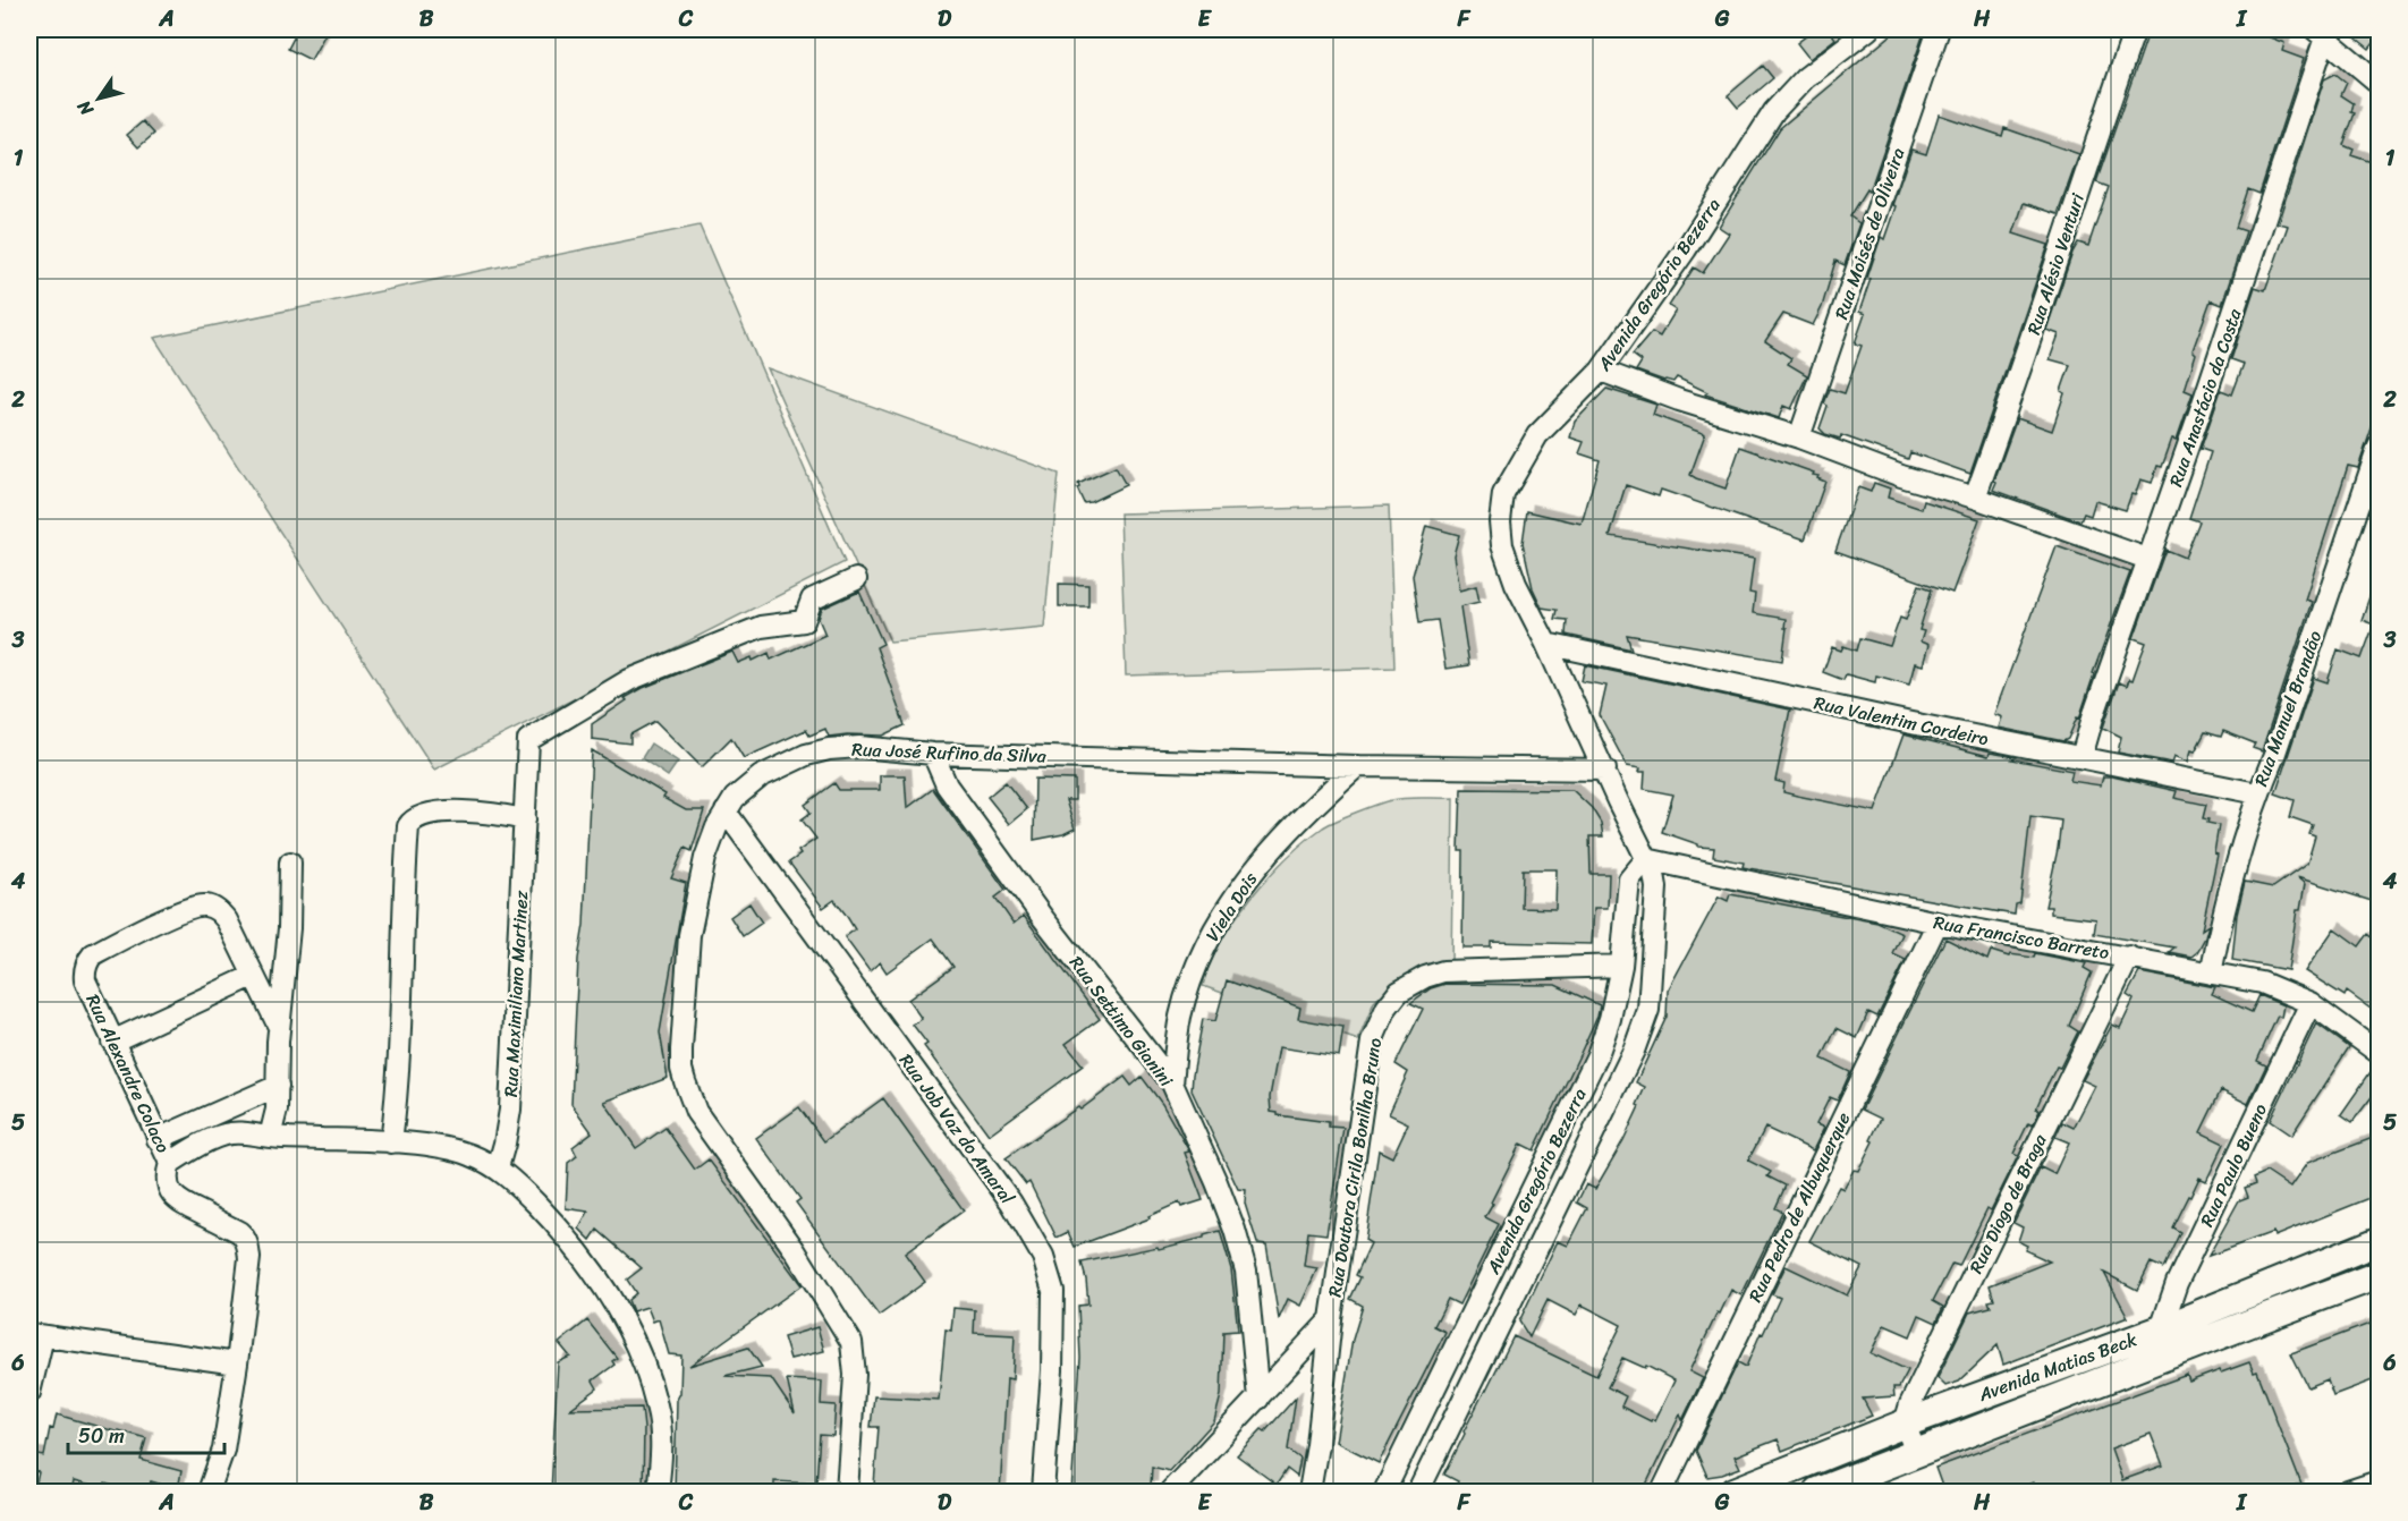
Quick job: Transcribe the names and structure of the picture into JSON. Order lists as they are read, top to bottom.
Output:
{
  "streets": {
    "main road": ["Avenida Matias Beck"],
    "street": [
      "Rua Moisés de Oliveira",
      "Rua Alésio Venturi",
      "Avenida Gregório Bezerra",
      "Rua Anastácio da Costa",
      "Rua Manuel Brandão",
      "Rua Valentim Cordeiro",
      "Rua José Rufino da Silva",
      "Viela Dois",
      "Rua Francisco Barreto",
      "Rua Maximiliano Martinez",
      "Rua Settimo Gianini",
      "Rua Alexandre Colaco",
      "Rua Job Vaz do Amaral",
      "Rua Paulo Bueno",
      "Rua Doutora Cirila Bonilha Bruno",
      "Rua Diogo de Braga",
      "Rua Pedro de Albuquerque"
    ]
  },
  "crossings": [
    ["Avenida Gregório Bezerra", "Rua Valentim Cordeiro"],
    ["Avenida Gregório Bezerra", "Rua José Rufino da Silva"],
    ["Avenida Gregório Bezerra", "Rua Francisco Barreto"],
    ["Avenida Gregório Bezerra", "Rua Doutora Cirila Bonilha Bruno"],
    ["Rua Anastácio da Costa", "Rua Valentim Cordeiro"],
    ["Rua Manuel Brandão", "Rua Valentim Cordeiro"],
    ["Rua Manuel Brandão", "Rua Francisco Barreto"],
    ["Rua José Rufino da Silva", "Viela Dois"],
    ["Rua José Rufino da Silva", "Rua Settimo Gianini"],
    ["Rua José Rufino da Silva", "Rua Job Vaz do Amaral"],
    ["Viela Dois", "Rua Settimo Gianini"],
    ["Rua Francisco Barreto", "Rua Paulo Bueno"],
    ["Rua Francisco Barreto", "Rua Diogo de Braga"],
    ["Rua Francisco Barreto", "Rua Pedro de Albuquerque"],
    ["Rua Paulo Bueno", "Avenida Matias Beck"],
    ["Rua Diogo de Braga", "Avenida Matias Beck"]
  ],
  "scale_bar": "50 m",
  "north": "bottom left",
  "grid": {
    "columns": [
      "A",
      "B",
      "C",
      "D",
      "E",
      "F",
      "G",
      "H",
      "I"
    ],
    "rows": [
      "1",
      "2",
      "3",
      "4",
      "5",
      "6"
    ]
  }
}
